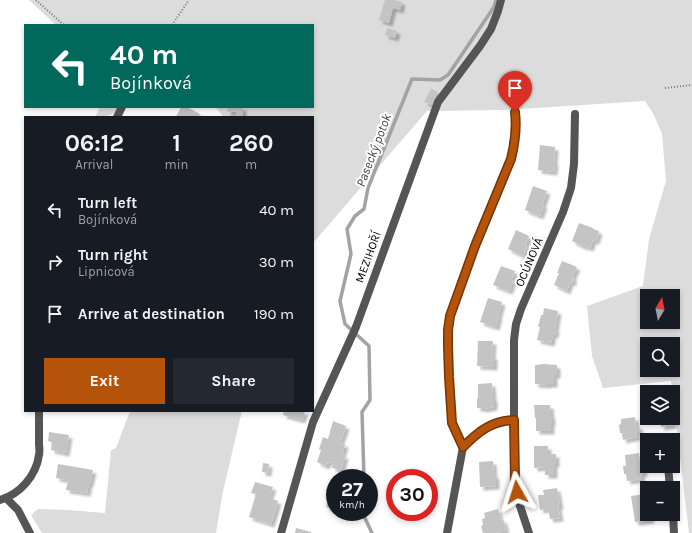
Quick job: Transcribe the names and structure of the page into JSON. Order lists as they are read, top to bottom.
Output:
{
  "streets": {
    "street": ["MEZIHOŘÍ", "OCÚNOVÁ"]
  },
  "water": ["Pasecký potok"],
  "north": "top",
  "page": {
    "turn": ["40 m", "Bojínková"],
    "eta": [
      "06:12",
      "Arrival",
      "1",
      "min",
      "260",
      "m"
    ],
    "list": [
      {
        "name": "Turn left",
        "note": "Bojínková",
        "value": "40 m"
      },
      {
        "name": "Turn right",
        "note": "Lipnicová",
        "value": "30 m"
      },
      {
        "name": "Arrive at destination",
        "value": "190 m"
      }
    ],
    "map_buttons": ["+", "−"],
    "buttons": ["Exit", "Share"],
    "speed": "27 km/h",
    "limit": "30"
  }
}
